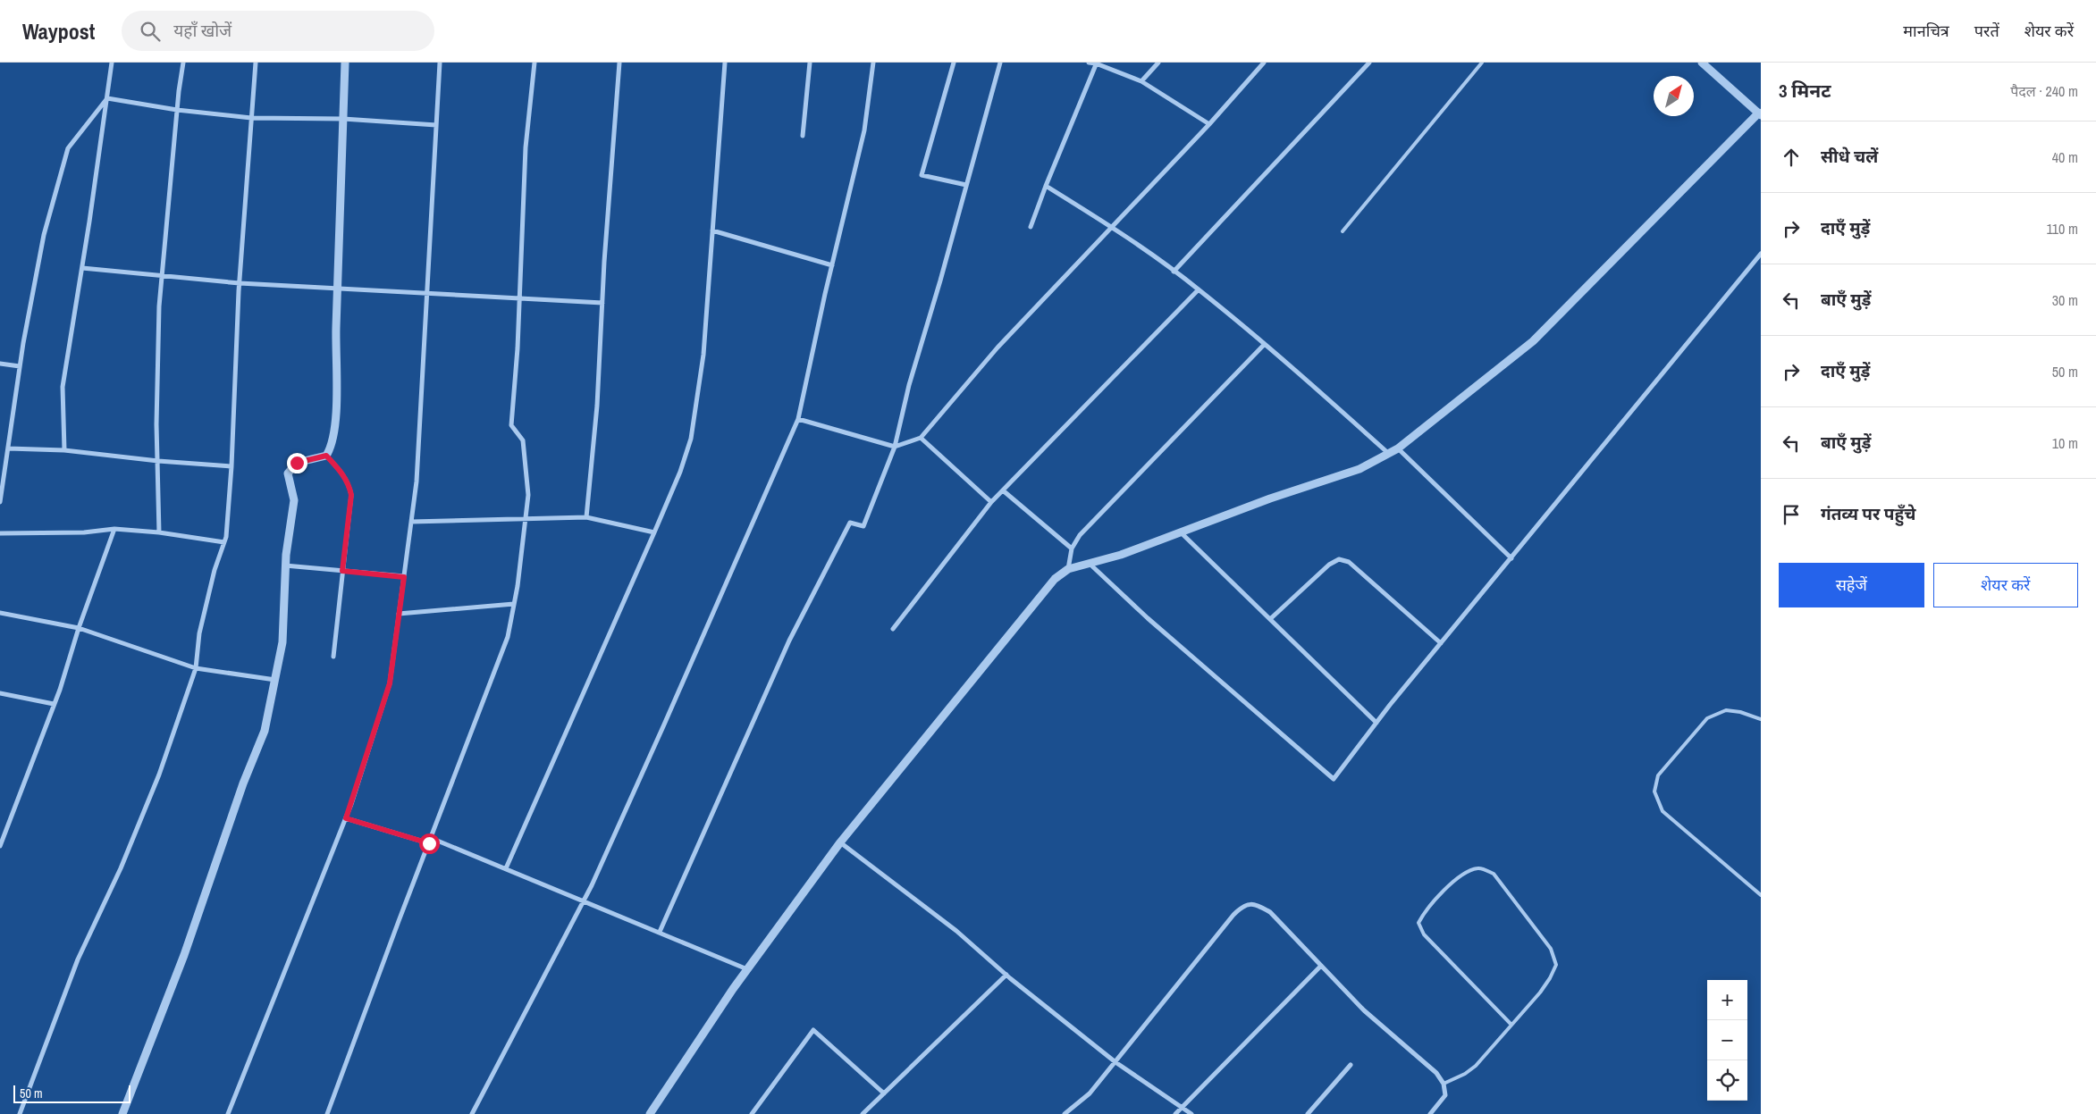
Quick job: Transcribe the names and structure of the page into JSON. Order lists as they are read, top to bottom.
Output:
{
  "scale_bar": "50 m",
  "north": "top right",
  "page": {
    "header": "Waypost",
    "search": "यहाँ खोजें",
    "nav": ["मानचित्र", "परतें", "शेयर करें"],
    "heading": ["3 मिनट", "पैदल · 240 m"],
    "list": [
      ["सीधे चलें", "40 m"],
      ["दाएँ मुड़ें", "110 m"],
      ["बाएँ मुड़ें", "30 m"],
      ["दाएँ मुड़ें", "50 m"],
      ["बाएँ मुड़ें", "10 m"],
      "गंतव्य पर पहुँचे"
    ],
    "buttons": ["सहेजें", "शेयर करें"],
    "map_buttons": ["+", "−"],
    "scale": "50 m"
  }
}
